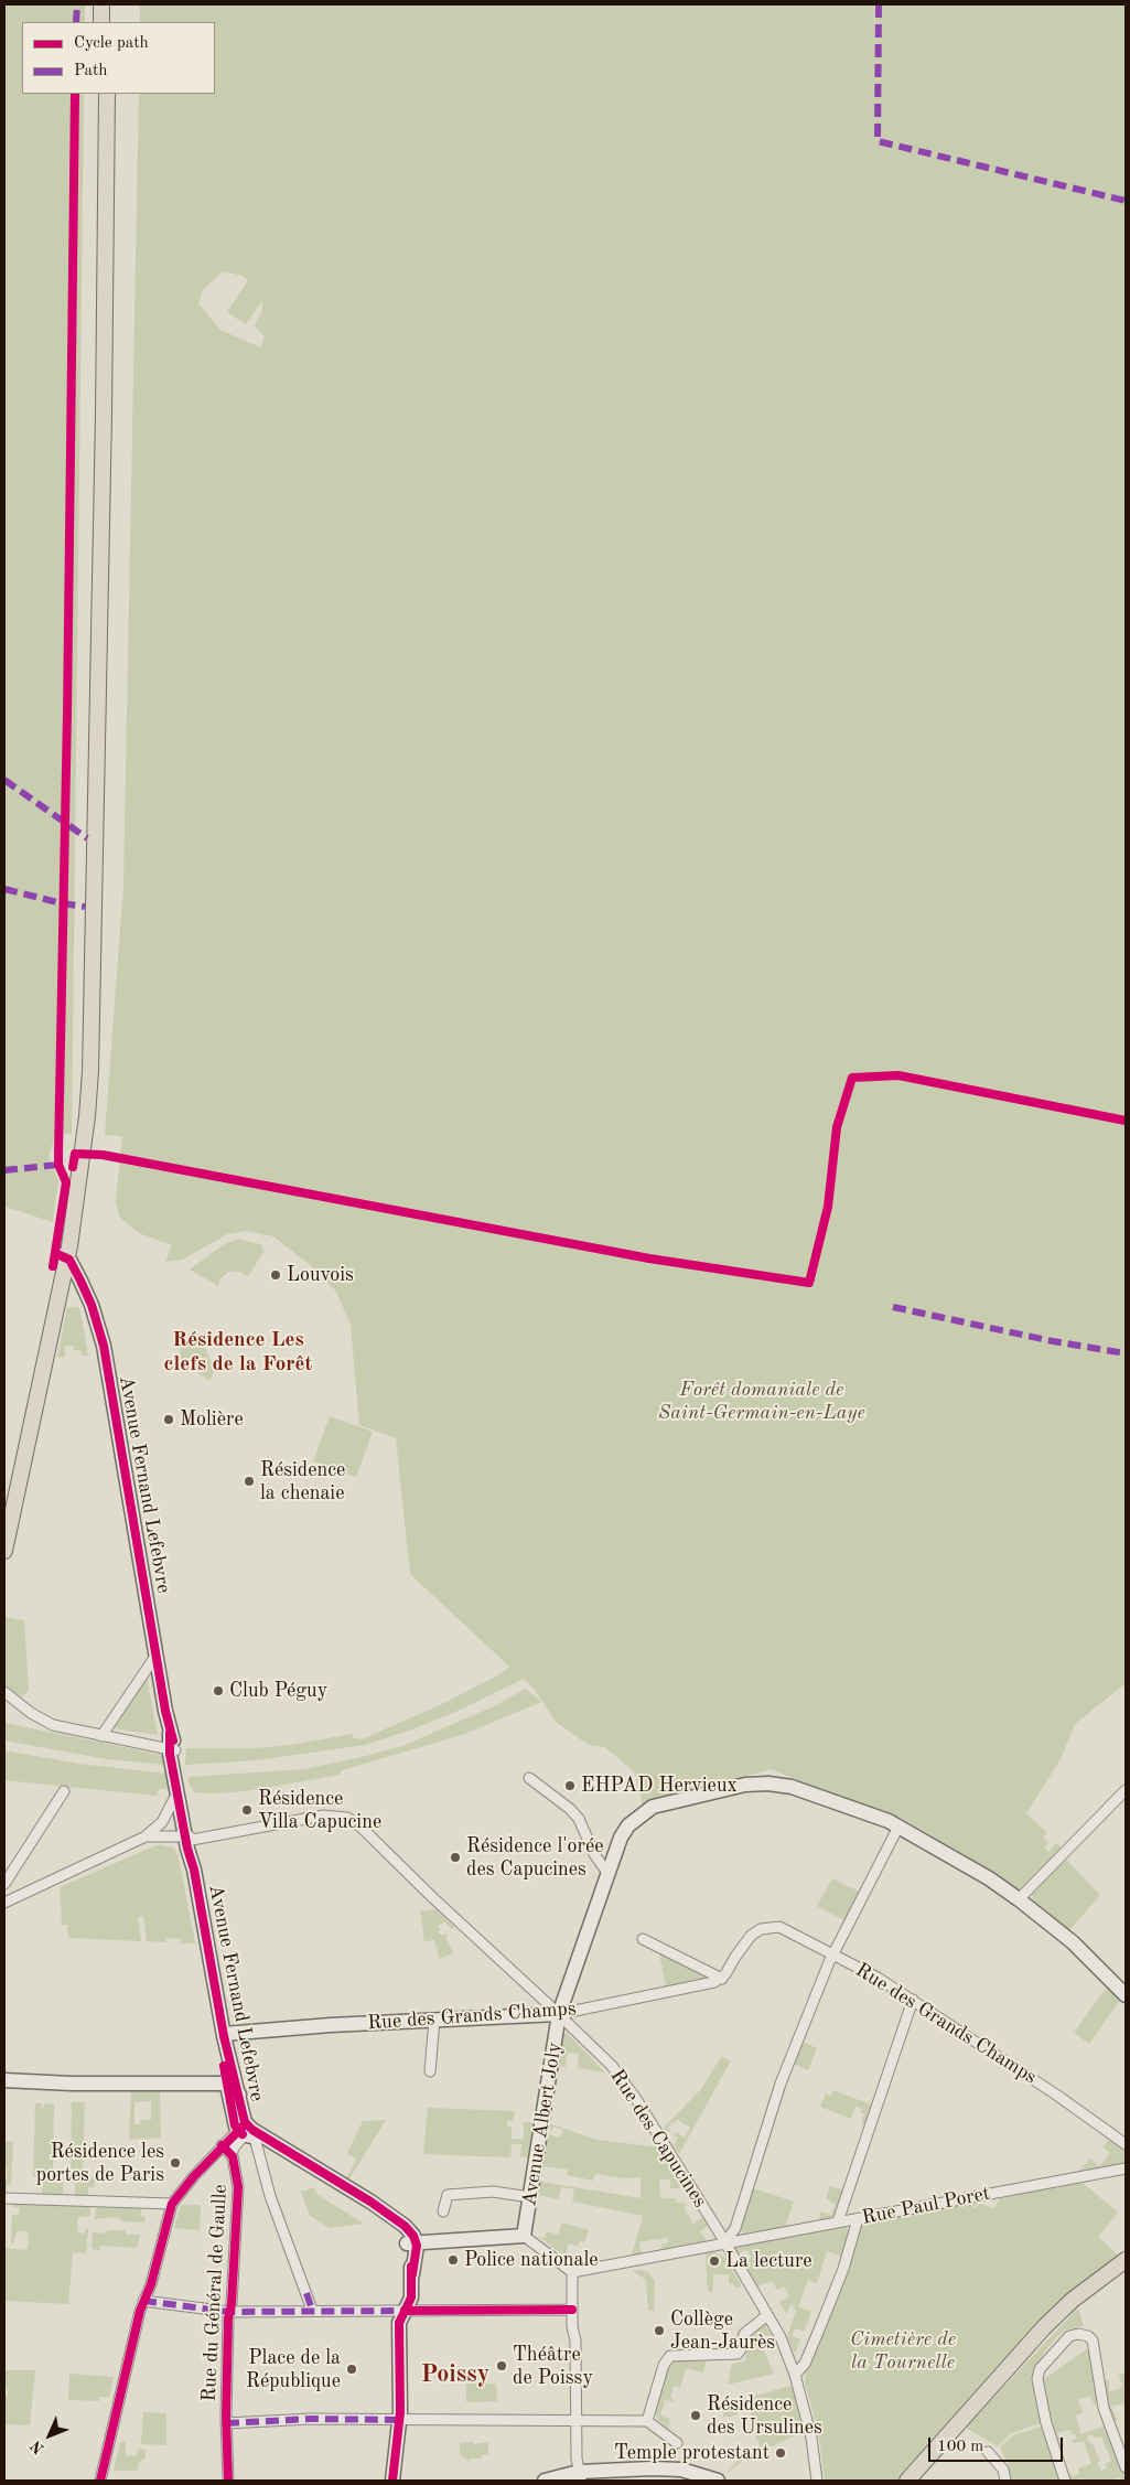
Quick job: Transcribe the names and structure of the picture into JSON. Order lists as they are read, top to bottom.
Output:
{
  "streets": {
    "street": [
      "Avenue Fernand Lefebvre",
      "Rue des Grands Champs",
      "Avenue Albert Joly",
      "Rue des Capucines",
      "Rue Paul Poret",
      "Rue du Général de Gaulle"
    ]
  },
  "crossings": [
    ["Avenue Fernand Lefebvre", "Rue des Grands Champs"],
    ["Avenue Fernand Lefebvre", "Rue des Capucines"],
    ["Rue des Grands Champs", "Avenue Albert Joly"],
    ["Rue des Grands Champs", "Rue des Capucines"],
    ["Avenue Albert Joly", "Rue des Capucines"],
    ["Rue des Capucines", "Rue Paul Poret"]
  ],
  "districts": ["Résidence Les clefs de la Forêt", "Poissy"],
  "parks": ["Forêt domaniale de Saint-Germain-en-Laye", "Cimetière de la Tournelle"],
  "places": [
    "Louvois",
    "Molière",
    "Résidence la chenaie",
    "Club Péguy",
    "EHPAD Hervieux",
    "Résidence Villa Capucine",
    "Résidence l'orée des Capucines",
    "Résidence les portes de Paris",
    "Police nationale",
    "La lecture",
    "Collège Jean-Jaurès",
    "Théâtre de Poissy",
    "Place de la République",
    "Résidence des Ursulines",
    "Temple protestant"
  ],
  "legend": ["Cycle path", "Path"],
  "scale_bar": "100 m",
  "north": "bottom left"
}
